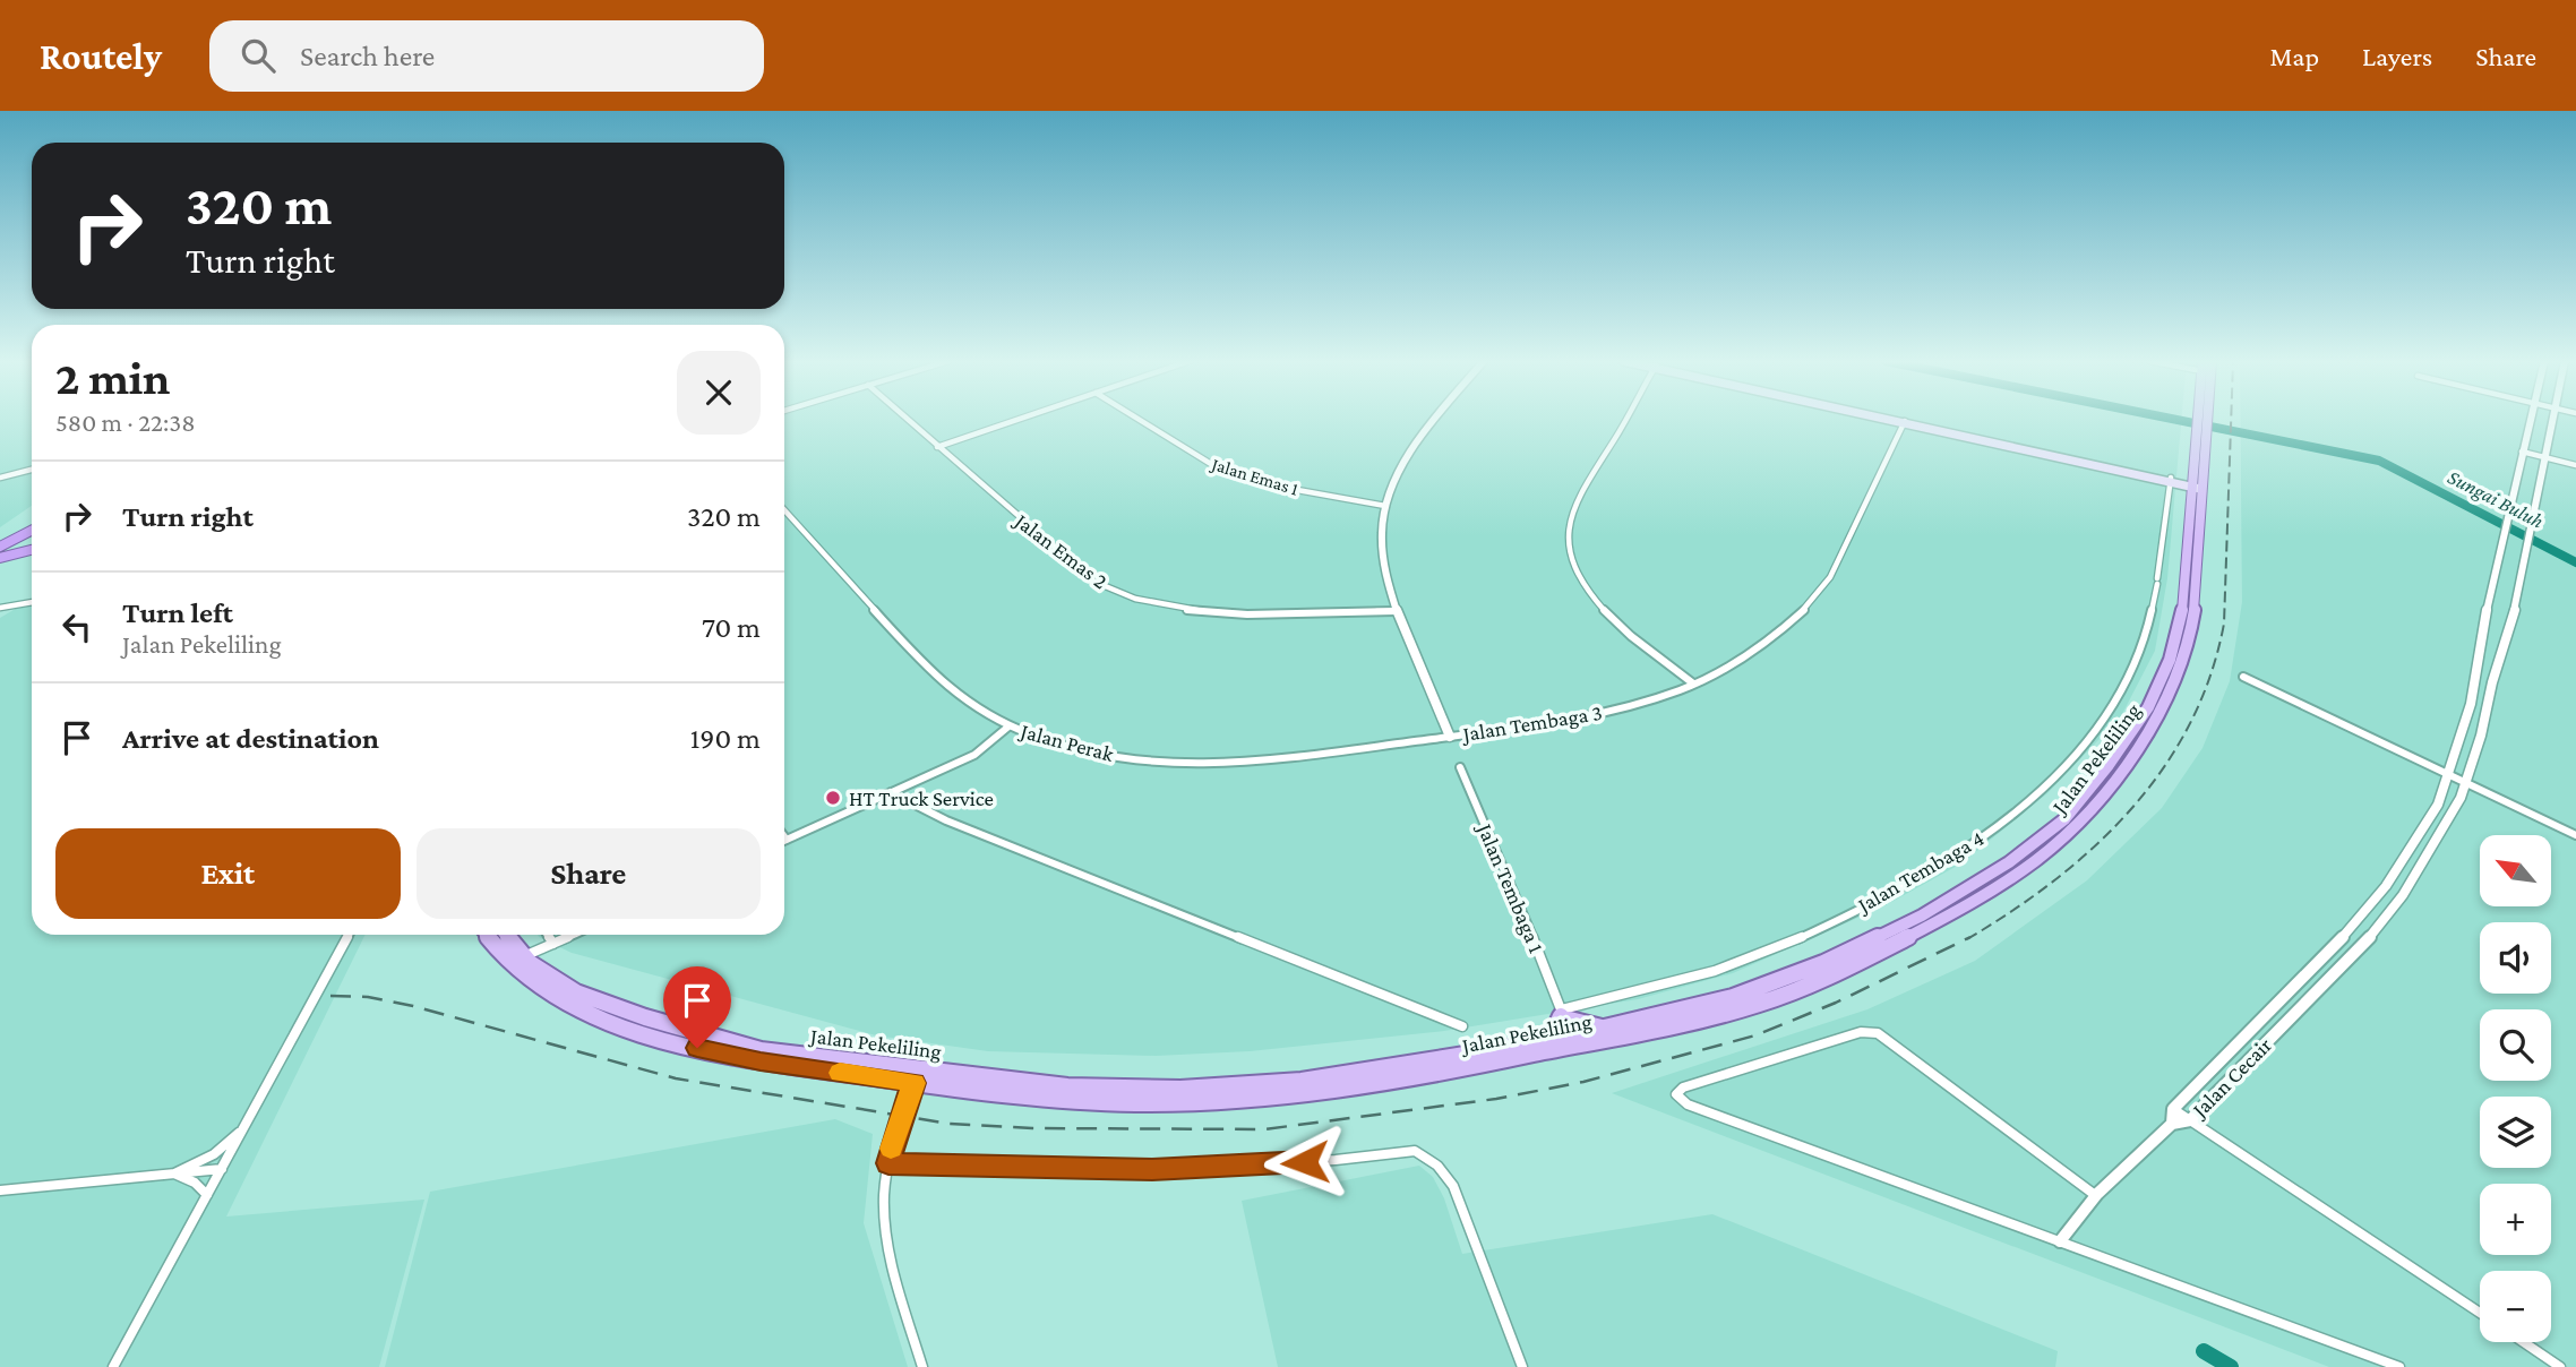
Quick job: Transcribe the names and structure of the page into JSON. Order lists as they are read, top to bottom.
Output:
{
  "streets": {
    "main road": ["Jalan Pekeliling"],
    "street": [
      "Jalan Emas 1",
      "Jalan Emas 2",
      "Jalan Tembaga 3",
      "Jalan Perak",
      "Jalan Tembaga 4",
      "Jalan Tembaga 1",
      "Jalan Cecair"
    ]
  },
  "crossings": [
    ["Jalan Tembaga 3", "Jalan Perak"],
    ["Jalan Pekeliling", "Jalan Tembaga 1"],
    ["Jalan Tembaga 4", "Jalan Tembaga 1"]
  ],
  "water": ["Sungai Buluh"],
  "places": ["HT Truck Service"],
  "north": "top left",
  "page": {
    "header": "Routely",
    "search": "Search here",
    "nav": ["Map", "Layers", "Share"],
    "turn": ["320 m", "Turn right"],
    "heading": ["2 min", "580 m · 22:38"],
    "list": [
      {
        "name": "Turn right",
        "value": "320 m"
      },
      {
        "name": "Turn left",
        "note": "Jalan Pekeliling",
        "value": "70 m"
      },
      {
        "name": "Arrive at destination",
        "value": "190 m"
      }
    ],
    "buttons": ["Exit", "Share"],
    "map_buttons": ["+", "−"]
  }
}
